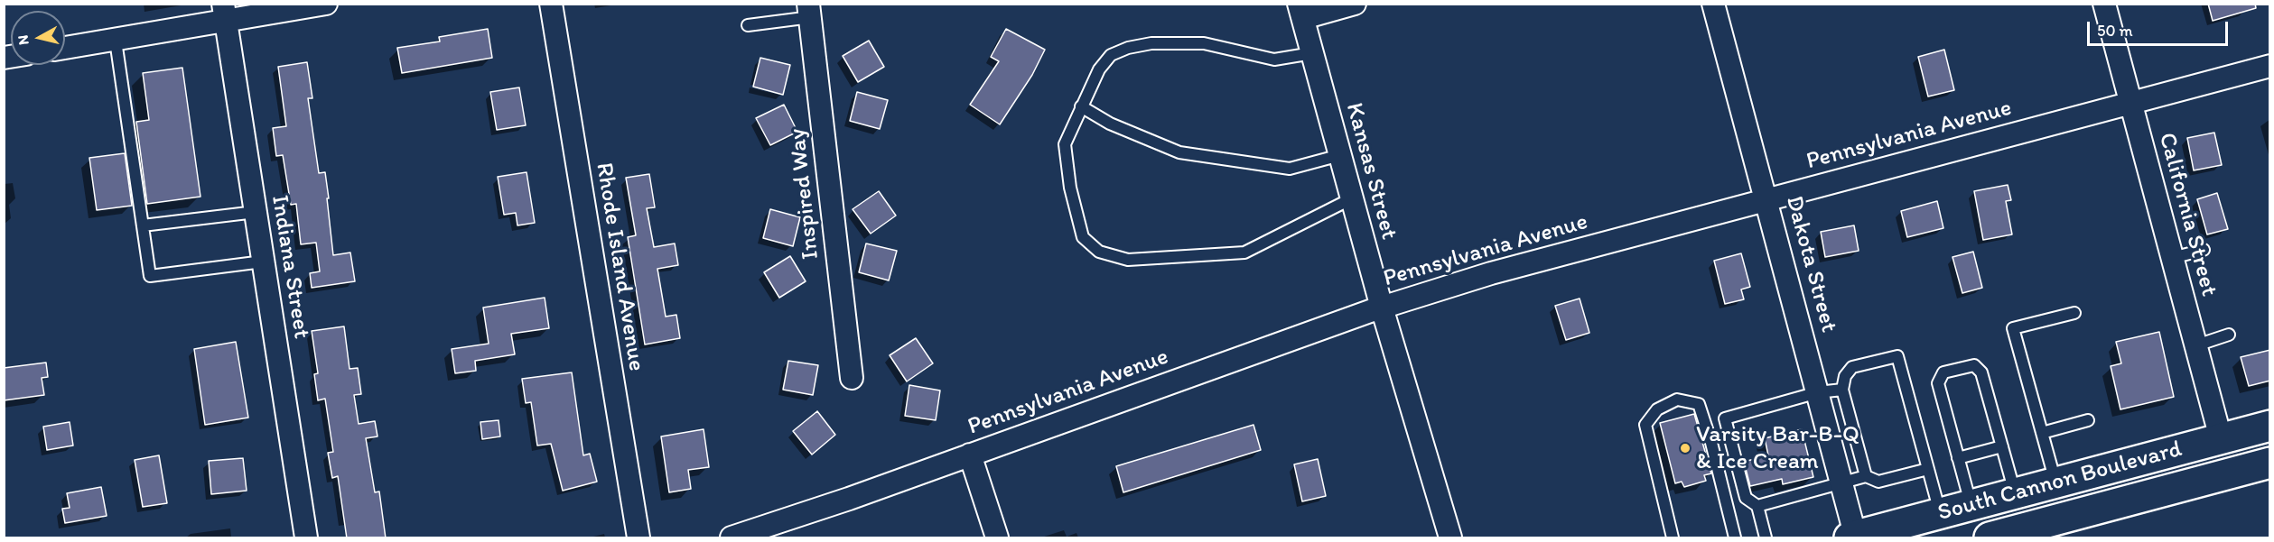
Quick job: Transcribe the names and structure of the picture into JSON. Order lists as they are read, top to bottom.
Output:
{
  "streets": {
    "main road": ["South Cannon Boulevard"],
    "street": [
      "Pennsylvania Avenue",
      "Kansas Street",
      "Inspired Way",
      "California Street",
      "Dakota Street",
      "Indiana Street",
      "Rhode Island Avenue"
    ]
  },
  "crossings": [
    ["Pennsylvania Avenue", "Kansas Street"],
    ["Pennsylvania Avenue", "California Street"],
    ["Pennsylvania Avenue", "Dakota Street"],
    ["California Street", "South Cannon Boulevard"],
    ["Dakota Street", "South Cannon Boulevard"]
  ],
  "places": ["Varsity Bar-B-Q & Ice Cream"],
  "scale_bar": "50 m",
  "north": "left"
}
